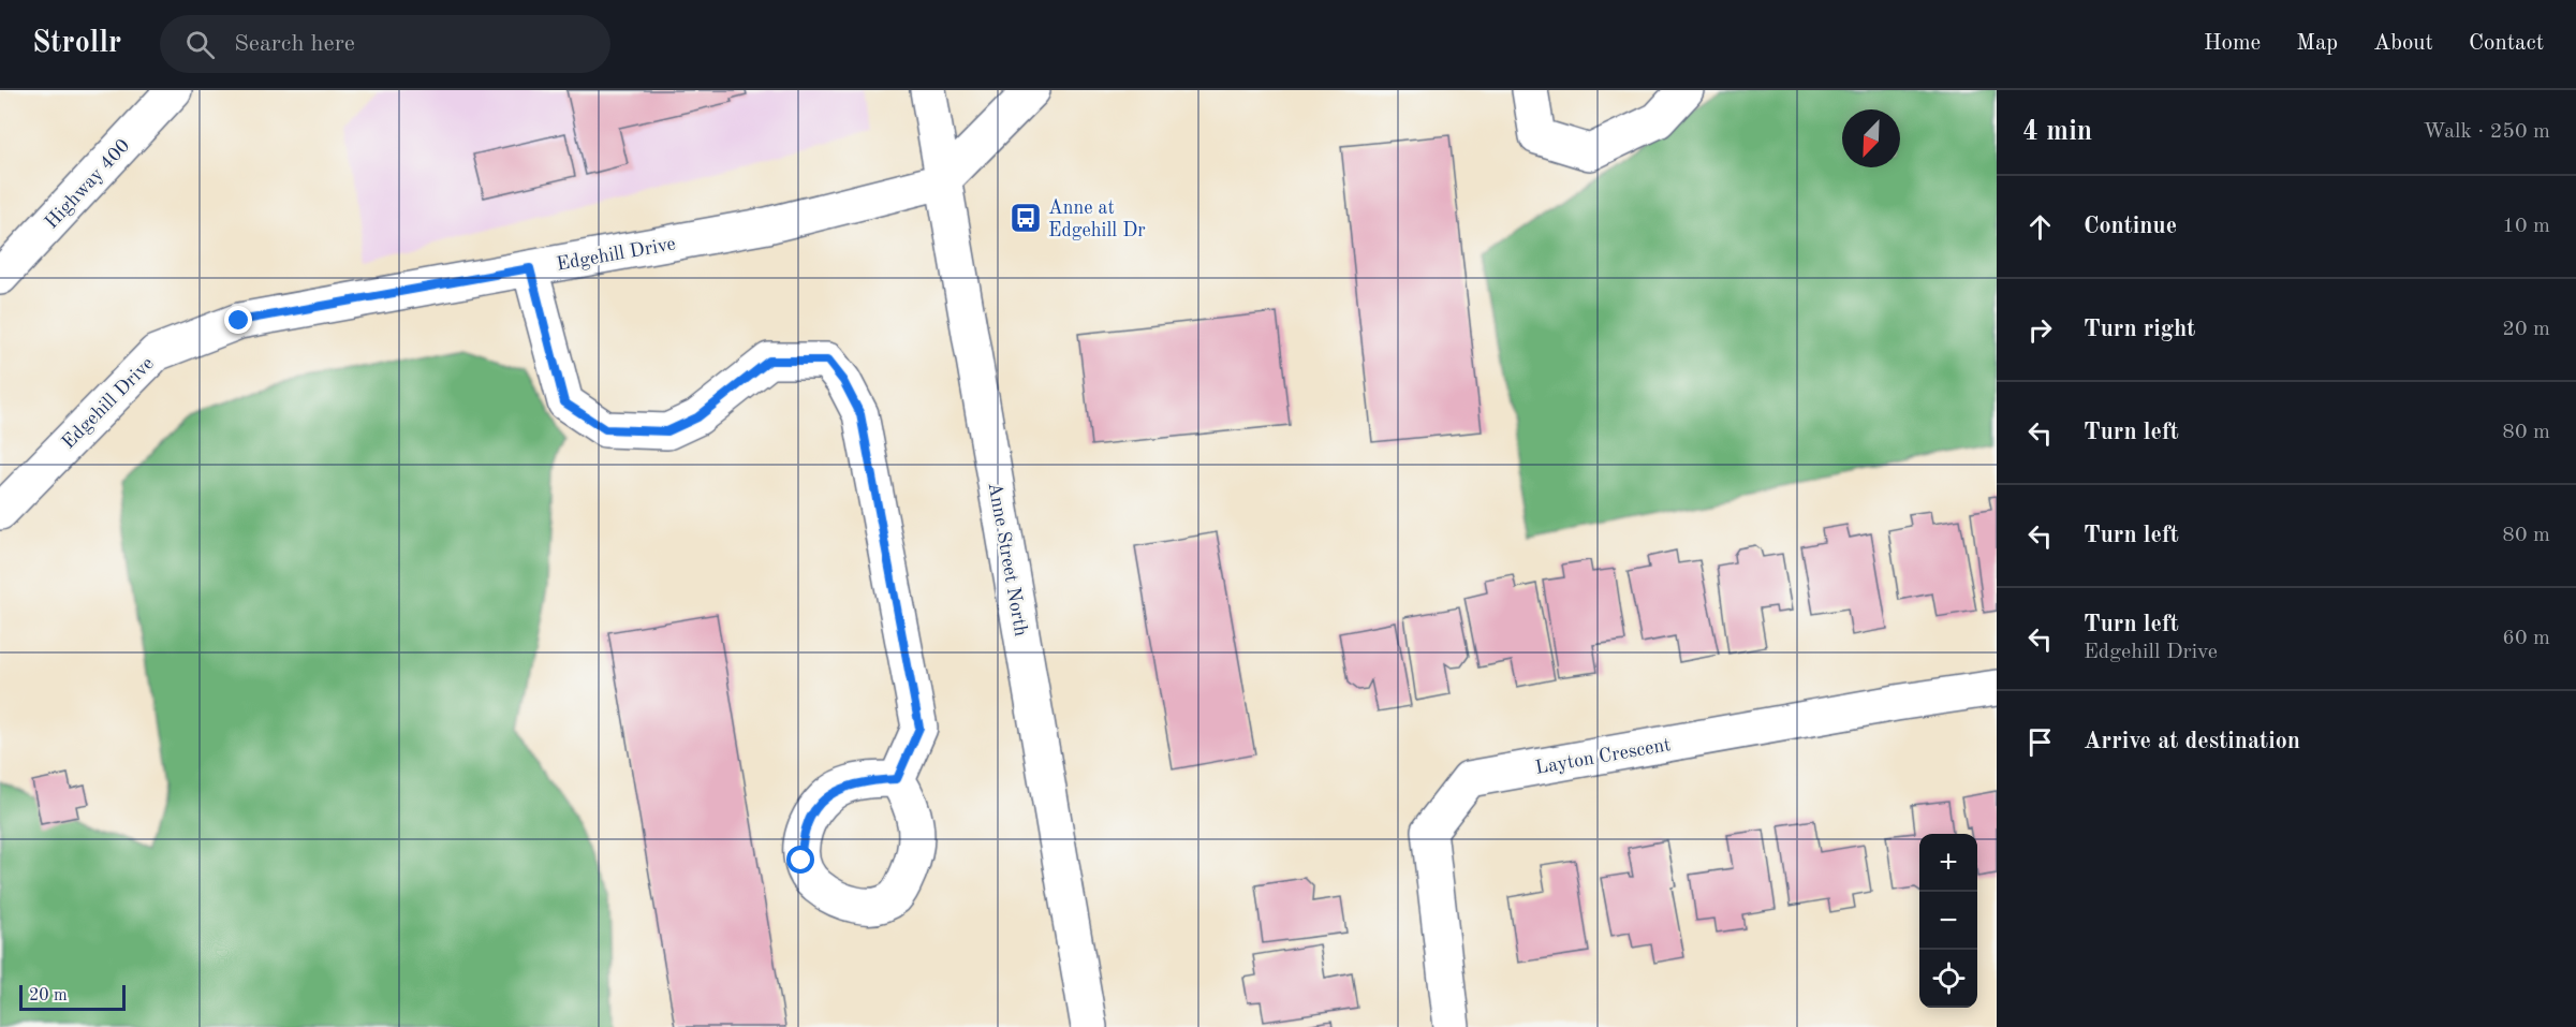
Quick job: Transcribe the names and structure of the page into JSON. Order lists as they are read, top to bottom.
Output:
{
  "streets": {
    "main road": [
      "Highway 400",
      "Edgehill Drive",
      "Anne Street North",
      "Layton Crescent"
    ]
  },
  "crossings": [
    ["Edgehill Drive", "Anne Street North"]
  ],
  "places": {
    "bus stop": ["Anne at Edgehill Dr"]
  },
  "scale_bar": "20 m",
  "north": "bottom left",
  "page": {
    "header": "Strollr",
    "search": "Search here",
    "nav": [
      "Home",
      "Map",
      "About",
      "Contact"
    ],
    "heading": ["4 min", "Walk · 250 m"],
    "list": [
      ["Continue", "10 m"],
      ["Turn right", "20 m"],
      ["Turn left", "80 m"],
      ["Turn left", "80 m"],
      ["Turn left", "Edgehill Drive", "60 m"],
      "Arrive at destination"
    ],
    "map_buttons": ["+", "−"],
    "scale": "20 m"
  }
}
